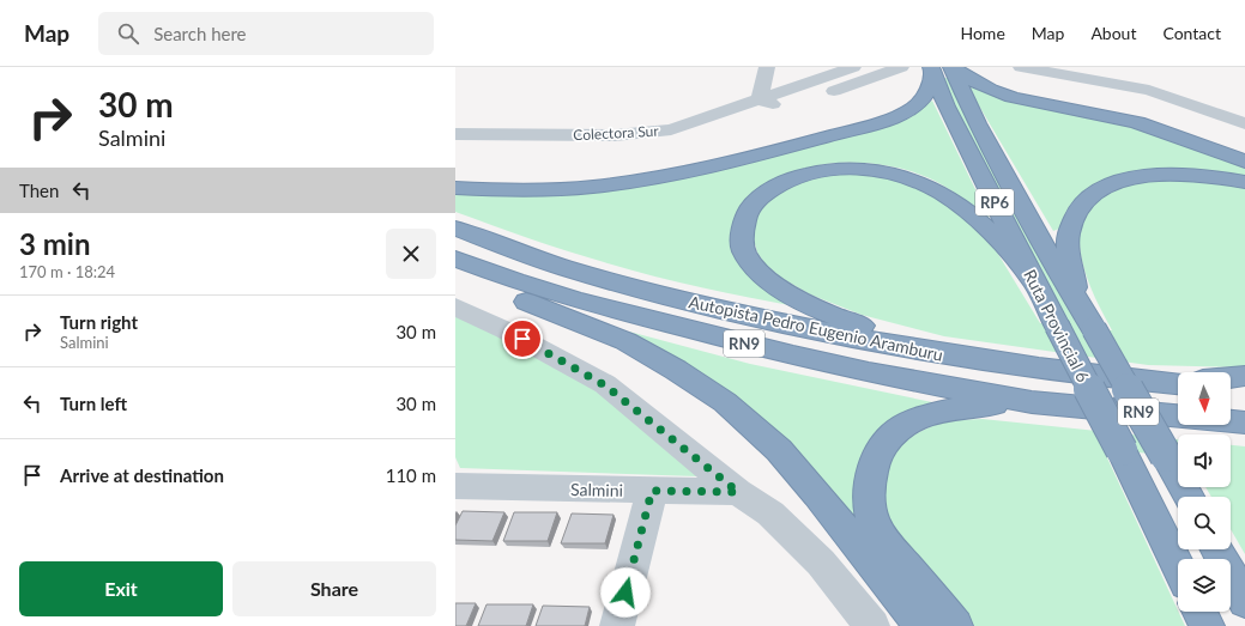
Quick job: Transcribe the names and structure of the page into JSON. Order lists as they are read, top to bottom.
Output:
{
  "streets": {
    "highway": [
      "RP6",
      "Ruta Provincial 6",
      "Autopista Pedro Eugenio Aramburu",
      "RN9"
    ],
    "street": ["Colectora Sur", "Salmini"]
  },
  "north": "bottom",
  "page": {
    "header": "Map",
    "search": "Search here",
    "nav": [
      "Home",
      "Map",
      "About",
      "Contact"
    ],
    "turn": ["30 m", "Salmini"],
    "then": "Then",
    "heading": ["3 min", "170 m · 18:24"],
    "list": [
      {
        "name": "Turn right",
        "note": "Salmini",
        "value": "30 m"
      },
      {
        "name": "Turn left",
        "value": "30 m"
      },
      {
        "name": "Arrive at destination",
        "value": "110 m"
      }
    ],
    "buttons": ["Exit", "Share"]
  }
}
